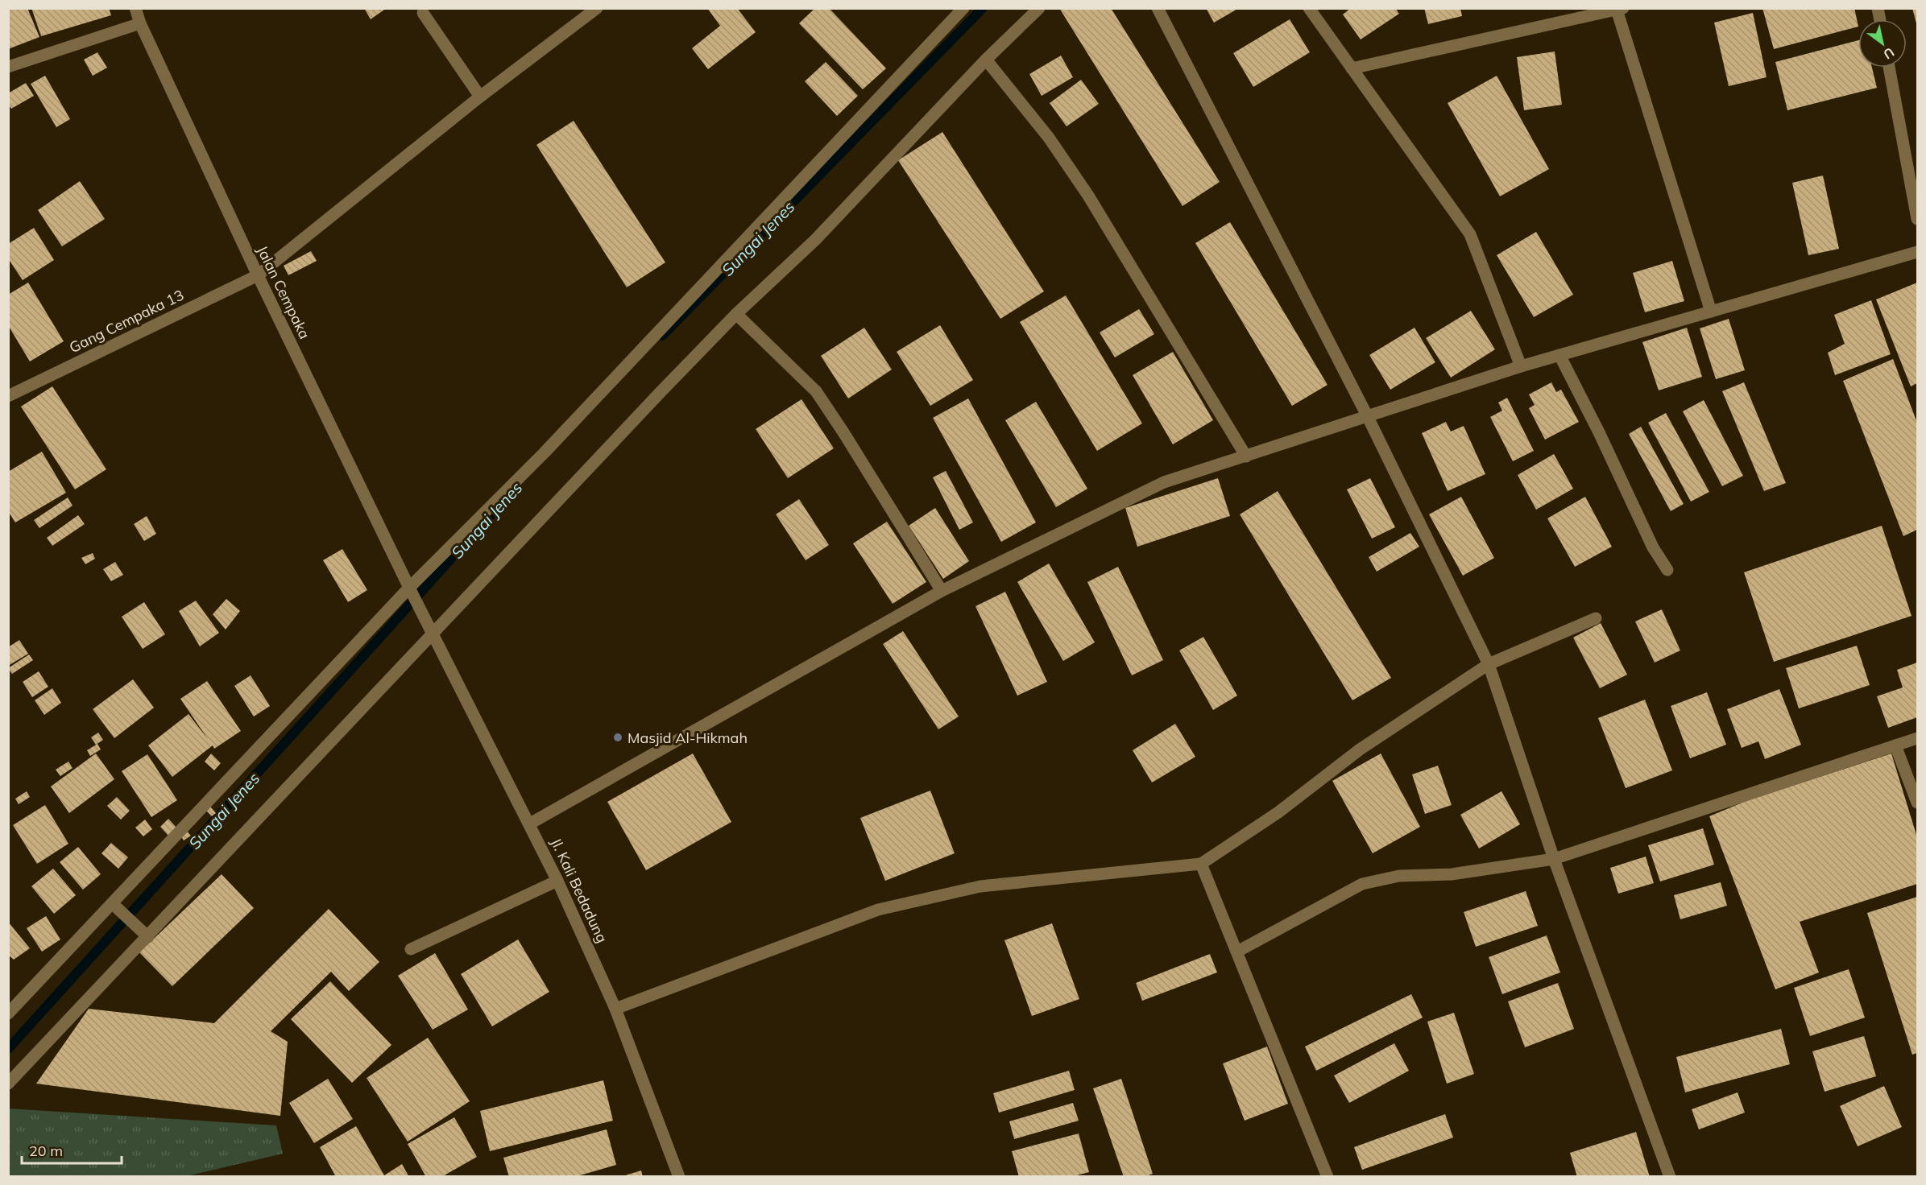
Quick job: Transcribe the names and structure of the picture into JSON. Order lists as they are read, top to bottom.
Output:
{
  "streets": {
    "street": ["Jalan Cempaka", "Gang Cempaka 13", "Jl. Kali Bedadung"]
  },
  "crossings": [
    ["Jalan Cempaka", "Gang Cempaka 13"],
    ["Jalan Cempaka", "Jl. Kali Bedadung"]
  ],
  "water": ["Sungai Jenes"],
  "places": ["Masjid Al-Hikmah"],
  "scale_bar": "20 m",
  "north": "bottom right"
}
